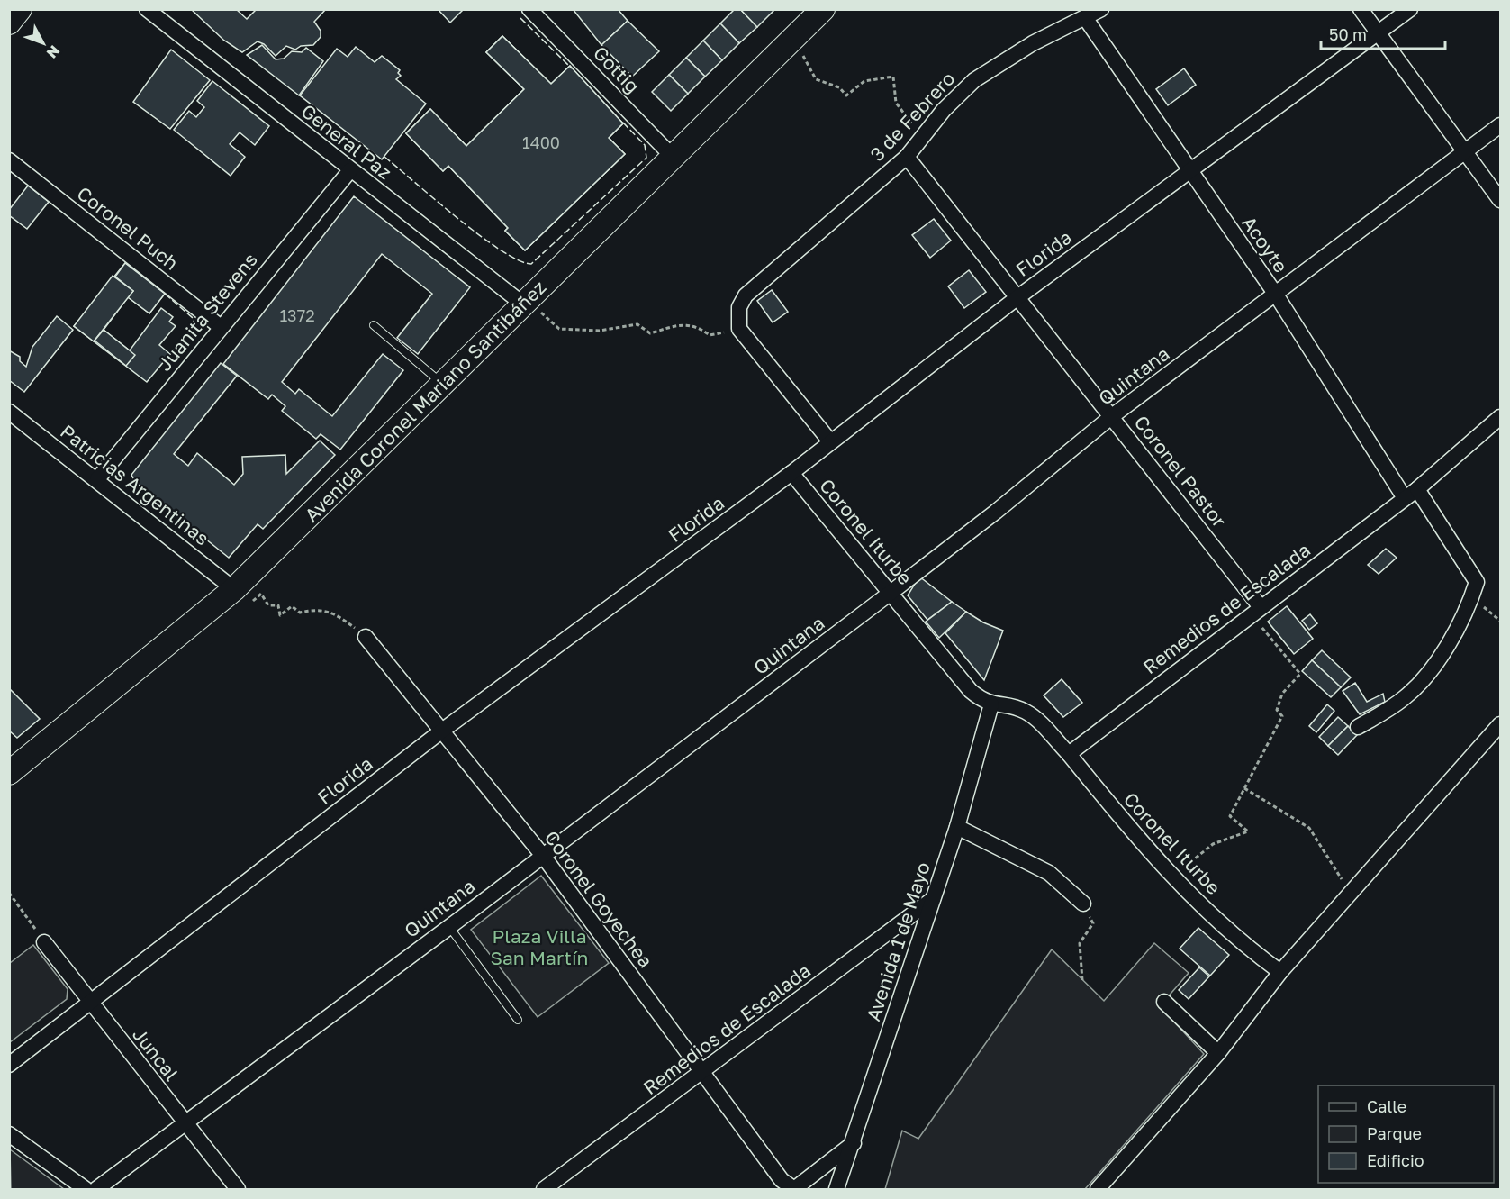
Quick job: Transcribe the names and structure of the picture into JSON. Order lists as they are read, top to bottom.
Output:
{
  "streets": {
    "main road": ["Avenida Coronel Mariano Santibáñez"],
    "street": [
      "Gottig",
      "3 de Febrero",
      "General Paz",
      "Coronel Puch",
      "Acoyte",
      "Florida",
      "Juanita Stevens",
      "Quintana",
      "Coronel Pastor",
      "Patricias Argentinas",
      "Coronel Iturbe",
      "Remedios de Escalada",
      "Coronel Goyechea",
      "Avenida 1 de Mayo",
      "Juncal"
    ]
  },
  "crossings": [
    ["Gottig", "Avenida Coronel Mariano Santibáñez"],
    ["3 de Febrero", "Acoyte"],
    ["3 de Febrero", "Florida"],
    ["3 de Febrero", "Coronel Pastor"],
    ["General Paz", "Juanita Stevens"],
    ["General Paz", "Avenida Coronel Mariano Santibáñez"],
    ["Coronel Puch", "Juanita Stevens"],
    ["Acoyte", "Florida"],
    ["Acoyte", "Quintana"],
    ["Acoyte", "Remedios de Escalada"],
    ["Florida", "Coronel Pastor"],
    ["Florida", "Coronel Iturbe"],
    ["Florida", "Coronel Goyechea"],
    ["Florida", "Juncal"],
    ["Juanita Stevens", "Patricias Argentinas"],
    ["Quintana", "Coronel Pastor"],
    ["Quintana", "Coronel Iturbe"],
    ["Quintana", "Coronel Goyechea"],
    ["Quintana", "Juncal"],
    ["Avenida Coronel Mariano Santibáñez", "Patricias Argentinas"],
    ["Coronel Pastor", "Remedios de Escalada"],
    ["Coronel Iturbe", "Remedios de Escalada"],
    ["Coronel Iturbe", "Avenida 1 de Mayo"],
    ["Remedios de Escalada", "Coronel Goyechea"],
    ["Remedios de Escalada", "Avenida 1 de Mayo"]
  ],
  "parks": ["Plaza Villa San Martín"],
  "house_numbers": ["1400", "1372"],
  "legend": ["Calle", "Parque", "Edificio"],
  "scale_bar": "50 m",
  "north": "bottom right"
}
